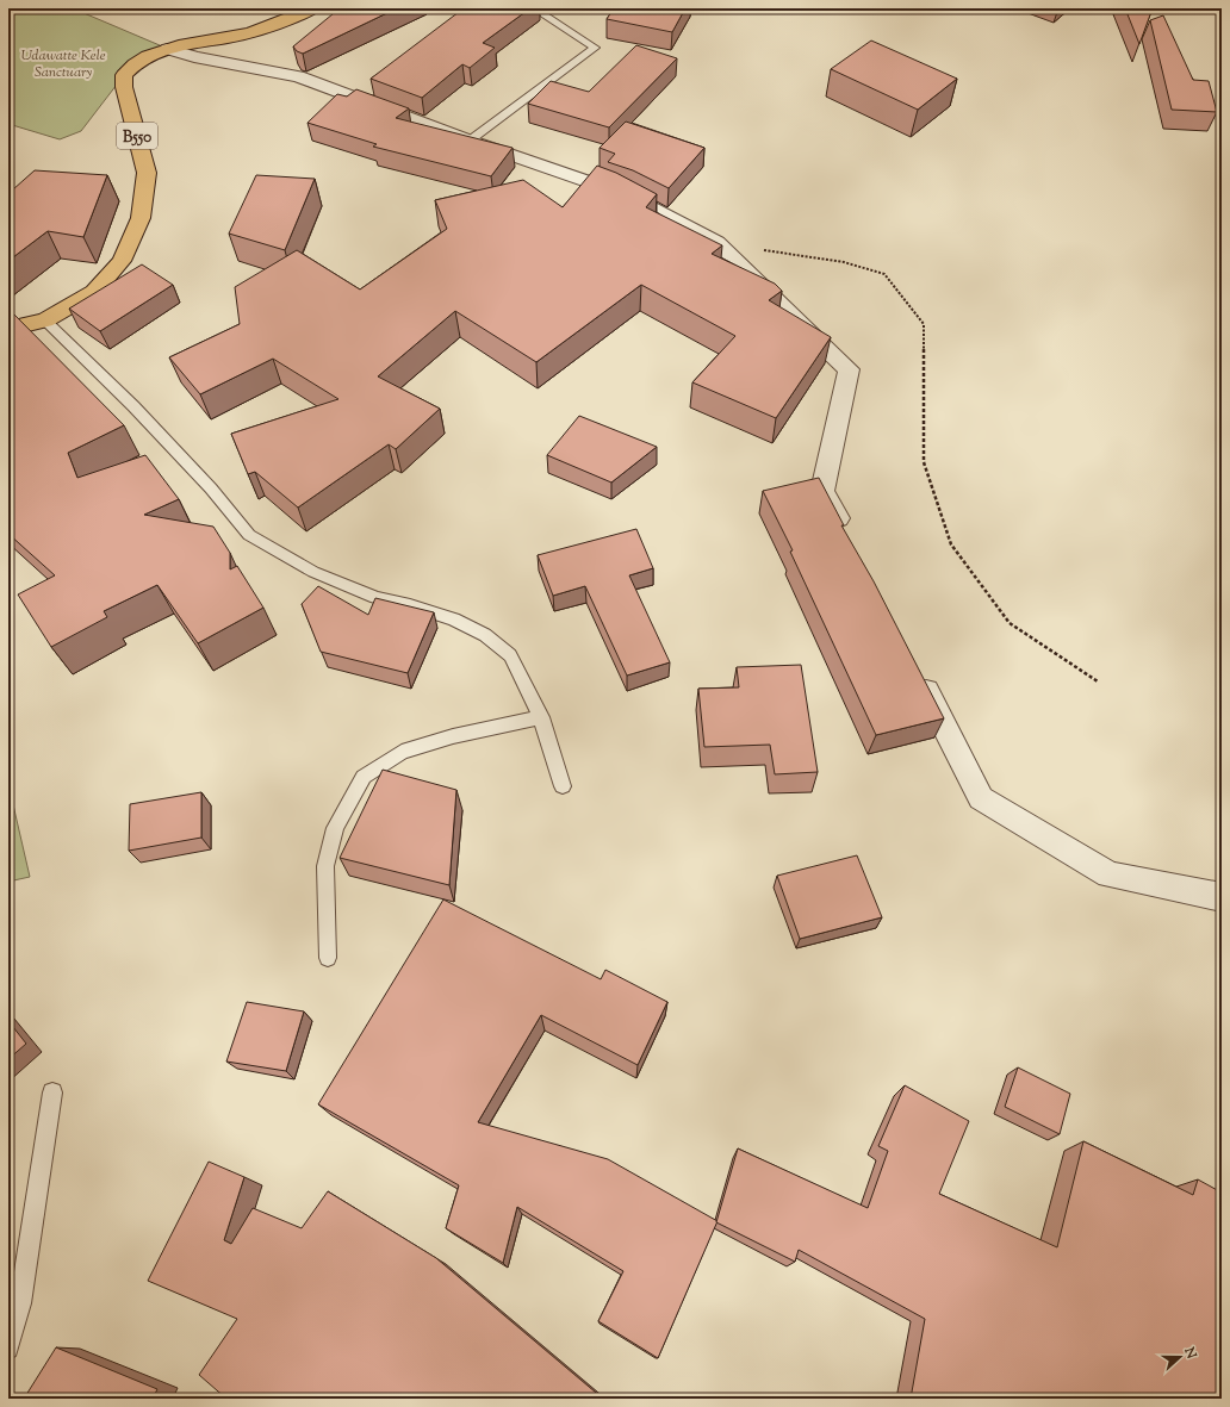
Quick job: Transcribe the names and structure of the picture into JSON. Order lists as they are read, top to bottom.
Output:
{
  "streets": {
    "main road": ["B550"]
  },
  "parks": ["Udawatte Kele Sanctuary"],
  "north": "right"
}
